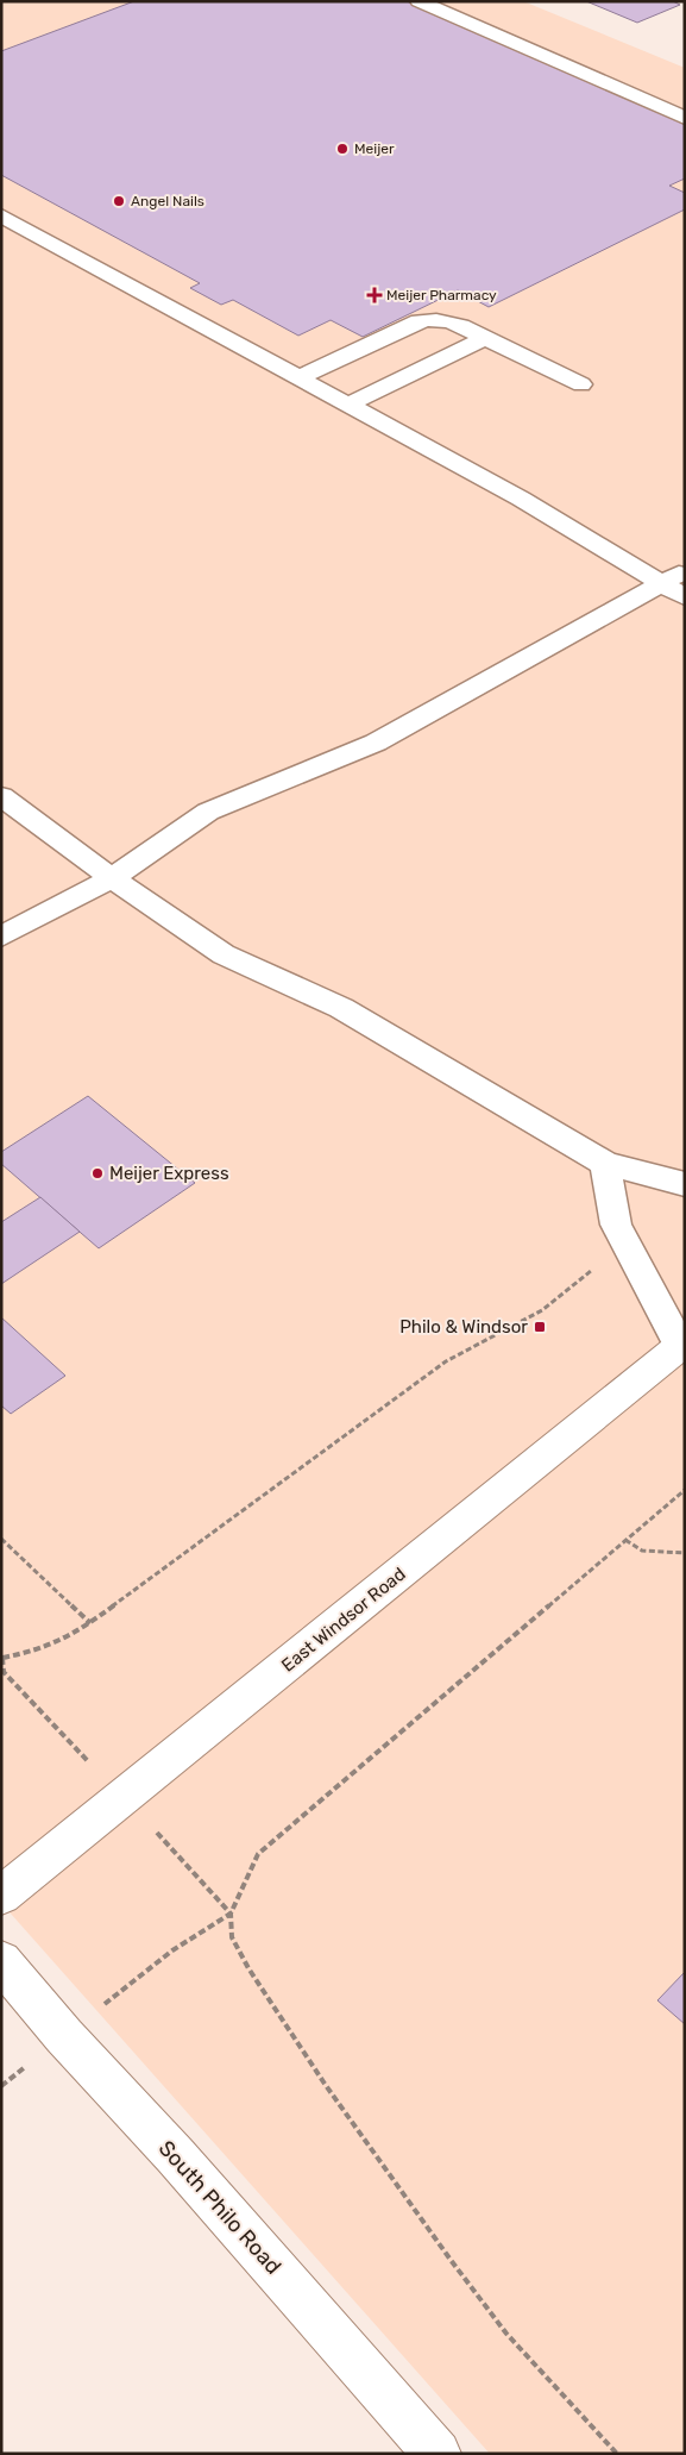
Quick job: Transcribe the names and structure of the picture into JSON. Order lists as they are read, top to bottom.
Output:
{
  "streets": {
    "main road": ["East Windsor Road", "South Philo Road"]
  },
  "places": {
    "other": ["Meijer", "Angel Nails", "Meijer Express"],
    "health": ["Meijer Pharmacy"],
    "transit": ["Philo & Windsor"]
  }
}
